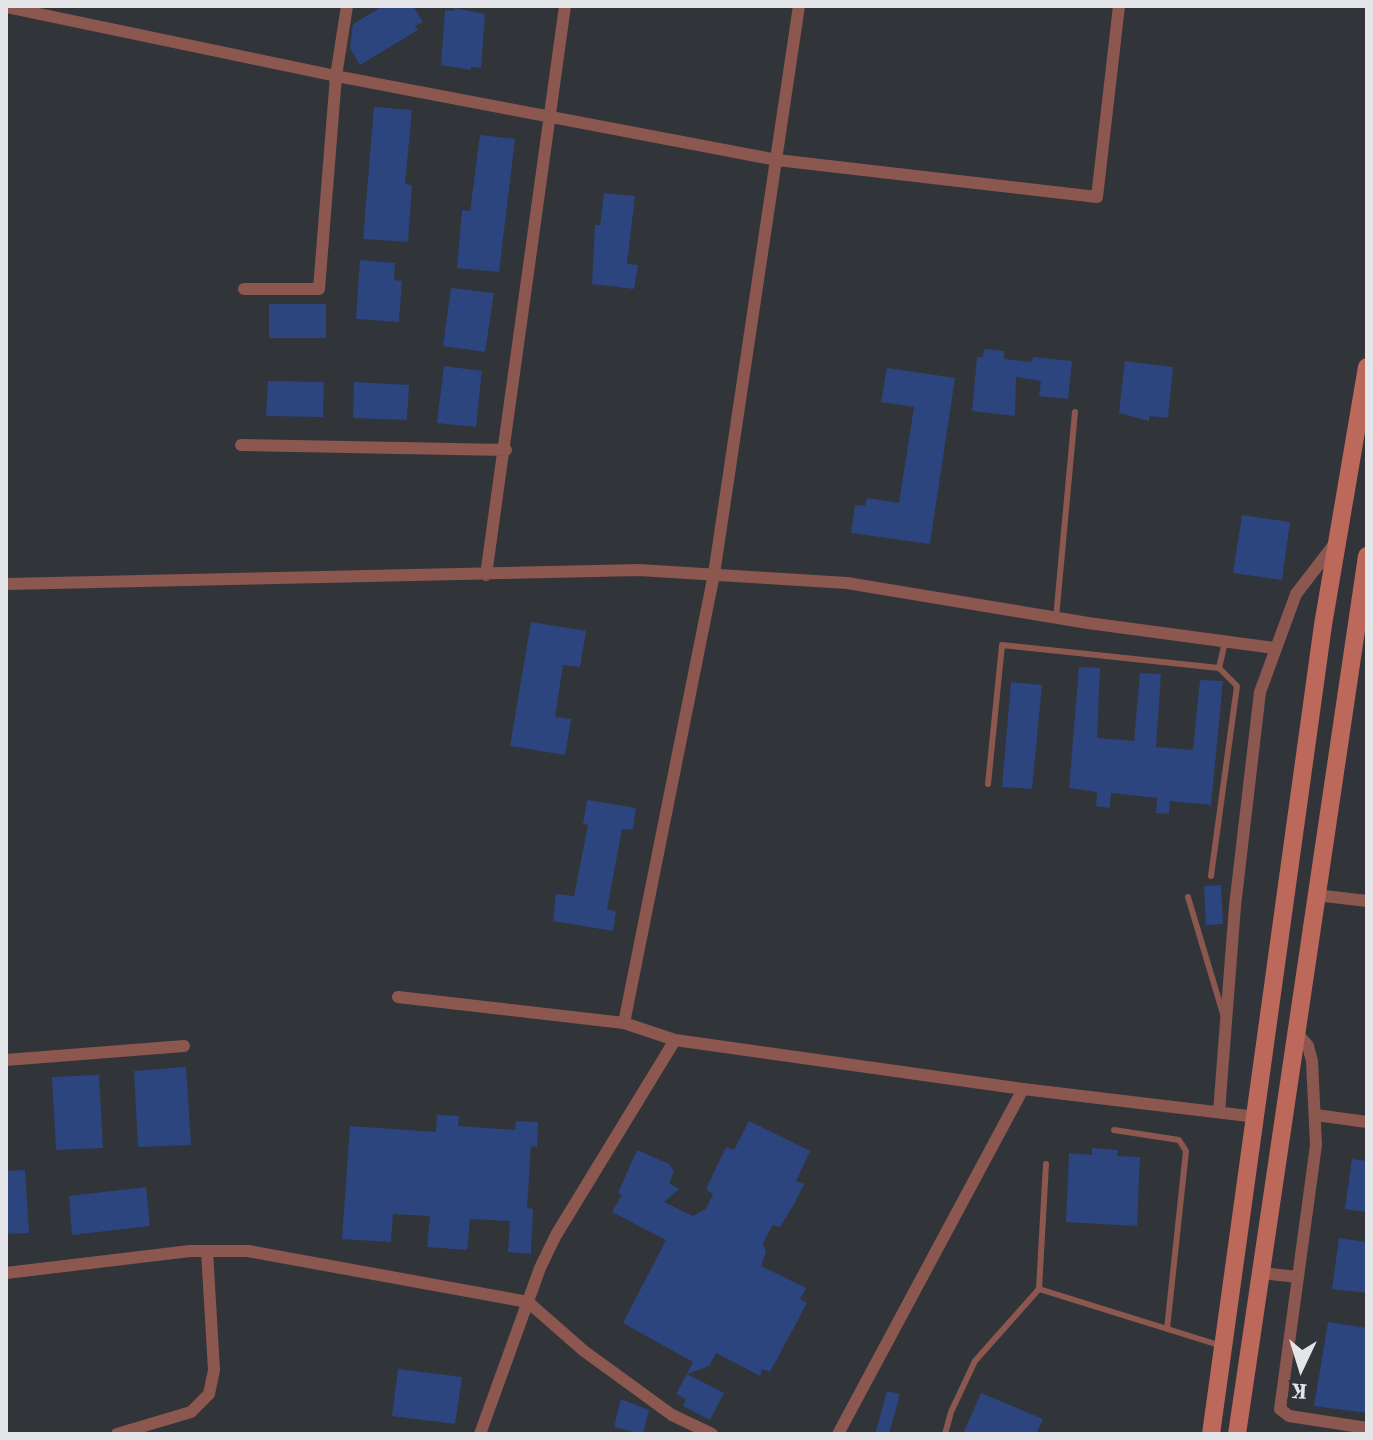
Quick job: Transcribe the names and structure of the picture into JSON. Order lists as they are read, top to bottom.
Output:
{
  "north": "bottom"
}
